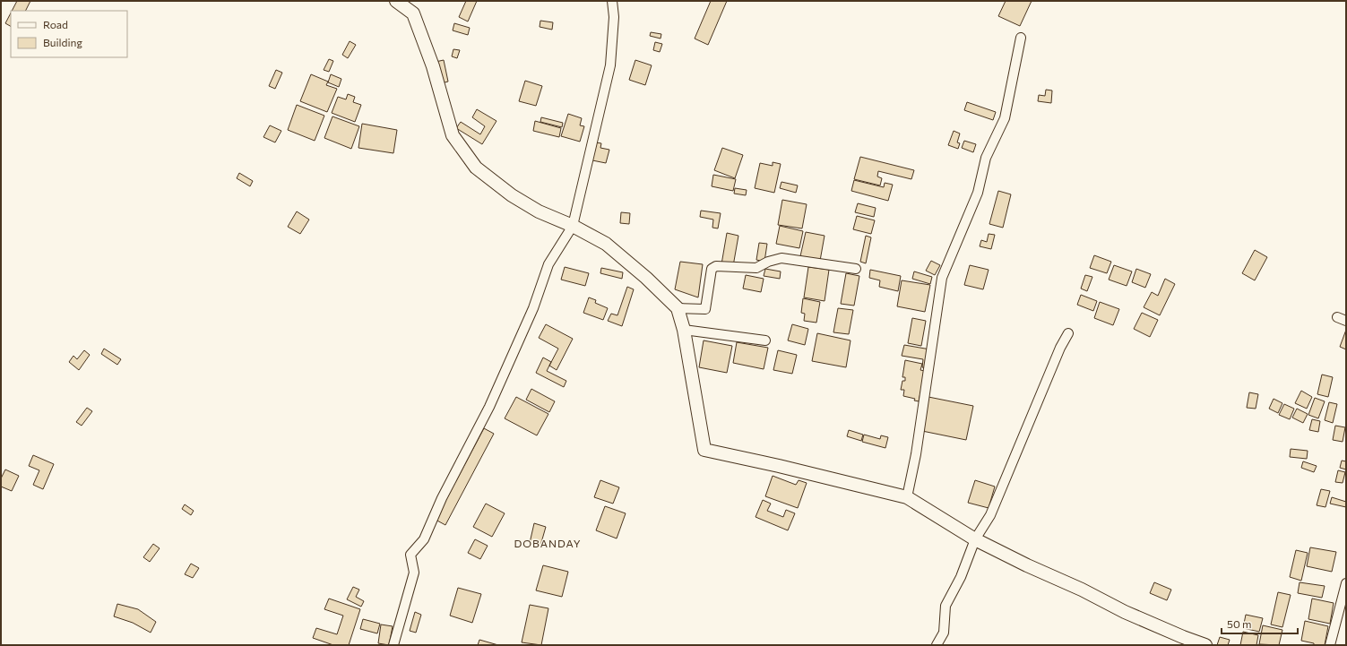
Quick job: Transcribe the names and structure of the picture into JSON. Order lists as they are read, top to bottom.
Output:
{
  "districts": ["DOBANDAY"],
  "legend": ["Road", "Building"],
  "scale_bar": "50 m"
}
